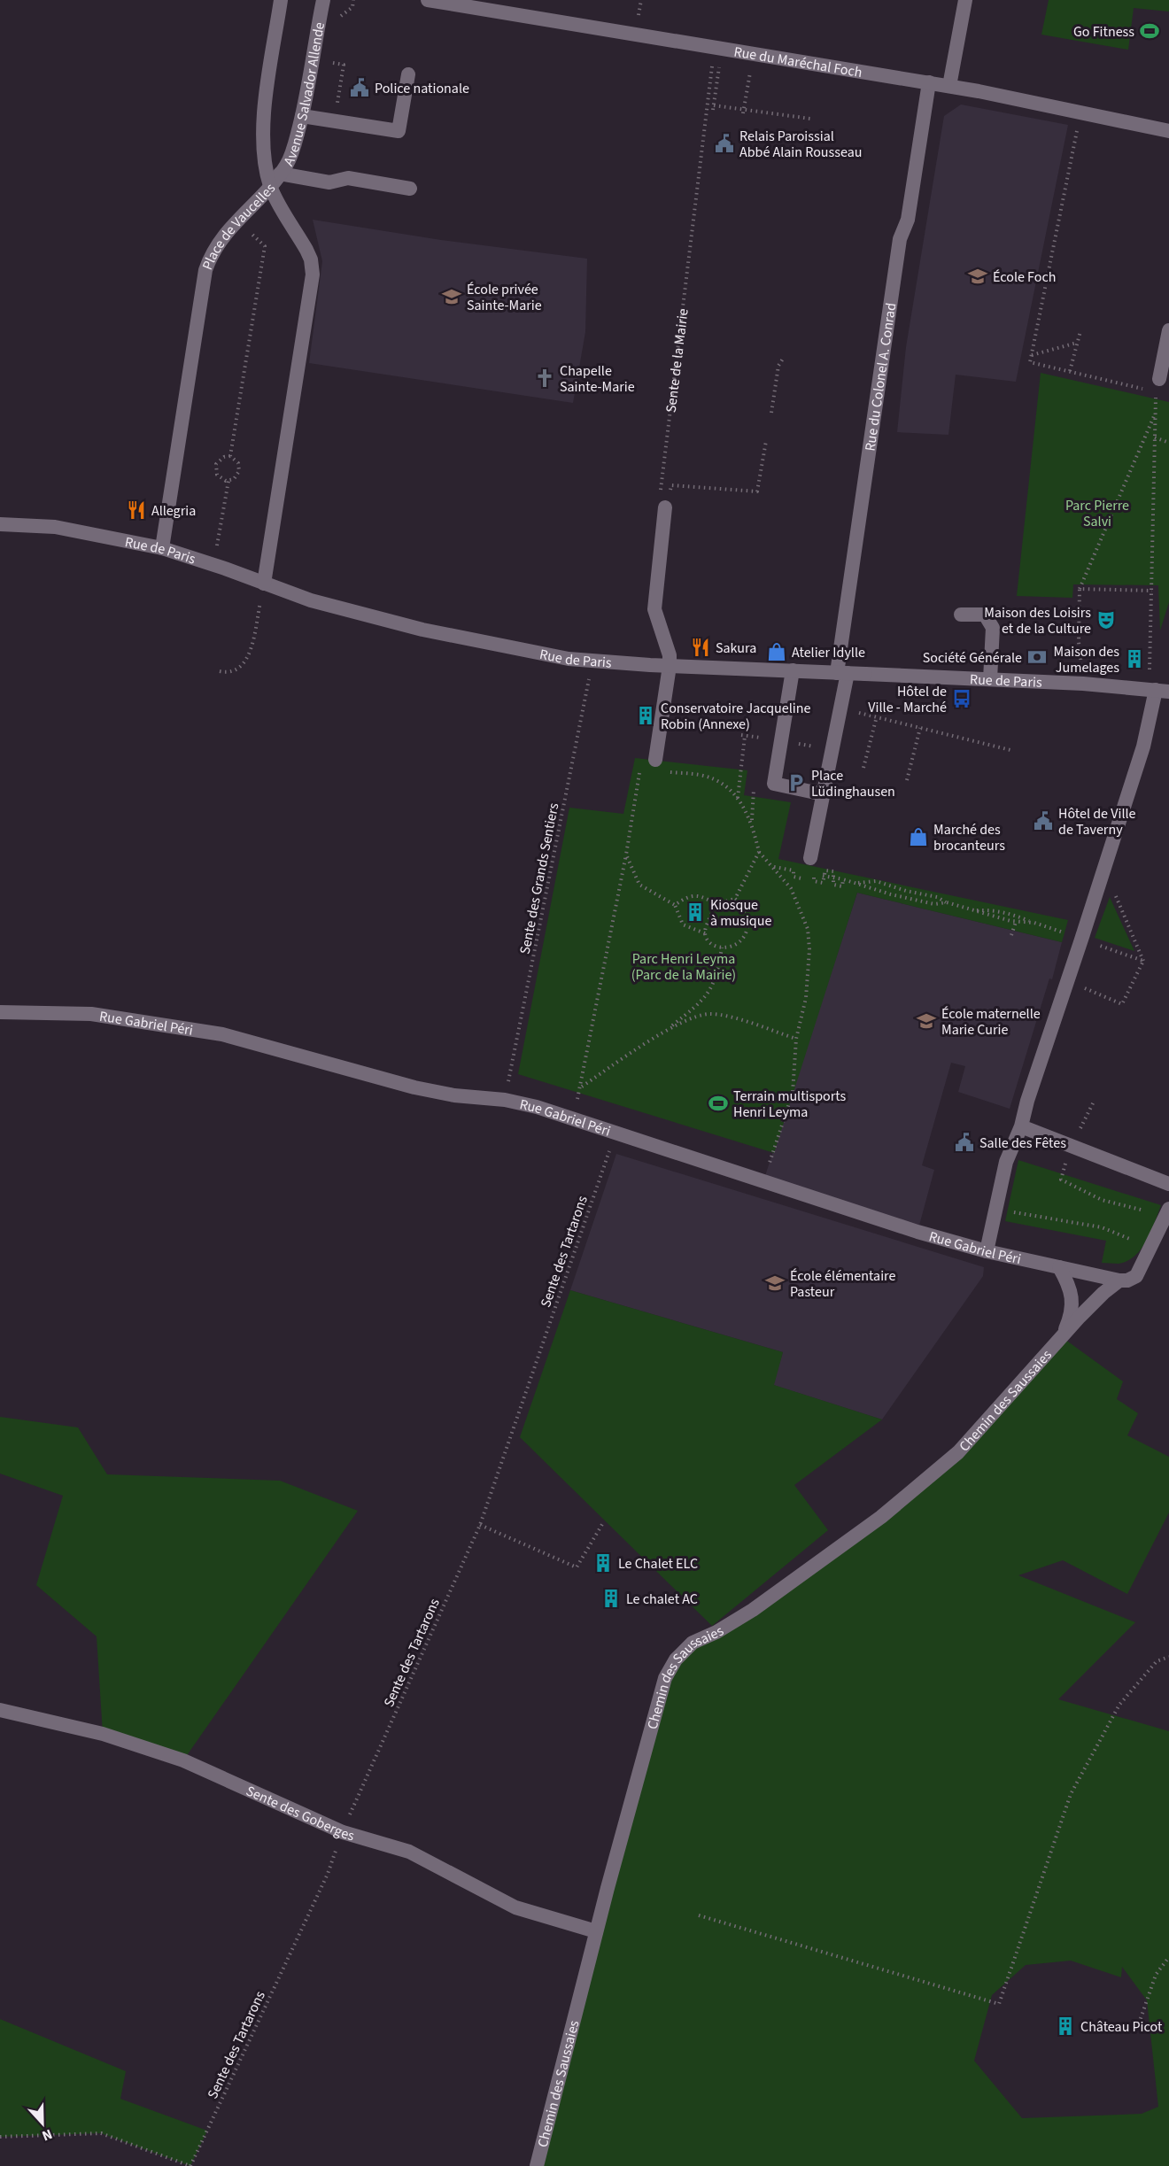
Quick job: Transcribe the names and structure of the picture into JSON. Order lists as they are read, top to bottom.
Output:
{
  "streets": {
    "street": [
      "Rue du Maréchal Foch",
      "Avenue Salvador Allende",
      "Place de Vaucelles",
      "Rue du Colonel A. Conrad",
      "Rue de Paris",
      "Rue Gabriel Péri",
      "Chemin des Saussaies",
      "Sente des Goberges"
    ],
    "path": ["Sente de la Mairie", "Sente des Grands Sentiers", "Sente des Tartarons"]
  },
  "crossings": [
    ["Rue du Maréchal Foch", "Sente de la Mairie"],
    ["Rue du Maréchal Foch", "Rue du Colonel A. Conrad"],
    ["Avenue Salvador Allende", "Place de Vaucelles"],
    ["Place de Vaucelles", "Rue de Paris"],
    ["Rue du Colonel A. Conrad", "Rue de Paris"],
    ["Rue de Paris", "Sente des Grands Sentiers"],
    ["Sente des Grands Sentiers", "Rue Gabriel Péri"],
    ["Rue Gabriel Péri", "Sente des Tartarons"],
    ["Rue Gabriel Péri", "Chemin des Saussaies"],
    ["Sente des Tartarons", "Sente des Goberges"],
    ["Chemin des Saussaies", "Sente des Goberges"]
  ],
  "parks": ["Parc Pierre Salvi", "Parc Henri Leyma (Parc de la Mairie)"],
  "places": {
    "sports": ["Go Fitness", "Terrain multisports Henri Leyma"],
    "public building": [
      "Police nationale",
      "Relais Paroissial Abbé Alain Rousseau",
      "Hôtel de Ville de Taverny",
      "Salle des Fêtes"
    ],
    "school or university": [
      "École Foch",
      "École privée Sainte-Marie",
      "École maternelle Marie Curie",
      "École élémentaire Pasteur"
    ],
    "church": ["Chapelle Sainte-Marie"],
    "restaurant": ["Allegria", "Sakura"],
    "theatre": ["Maison des Loisirs et de la Culture"],
    "shop": ["Atelier Idylle", "Marché des brocanteurs"],
    "bank": ["Société Générale"],
    "building": [
      "Maison des Jumelages",
      "Conservatoire Jacqueline Robin (Annexe)",
      "Kiosque à musique",
      "Le Chalet ELC",
      "Le chalet AC",
      "Château Picot"
    ],
    "bus stop": ["Hôtel de Ville - Marché"],
    "parking": ["Place Lüdinghausen"]
  },
  "north": "bottom"
}
